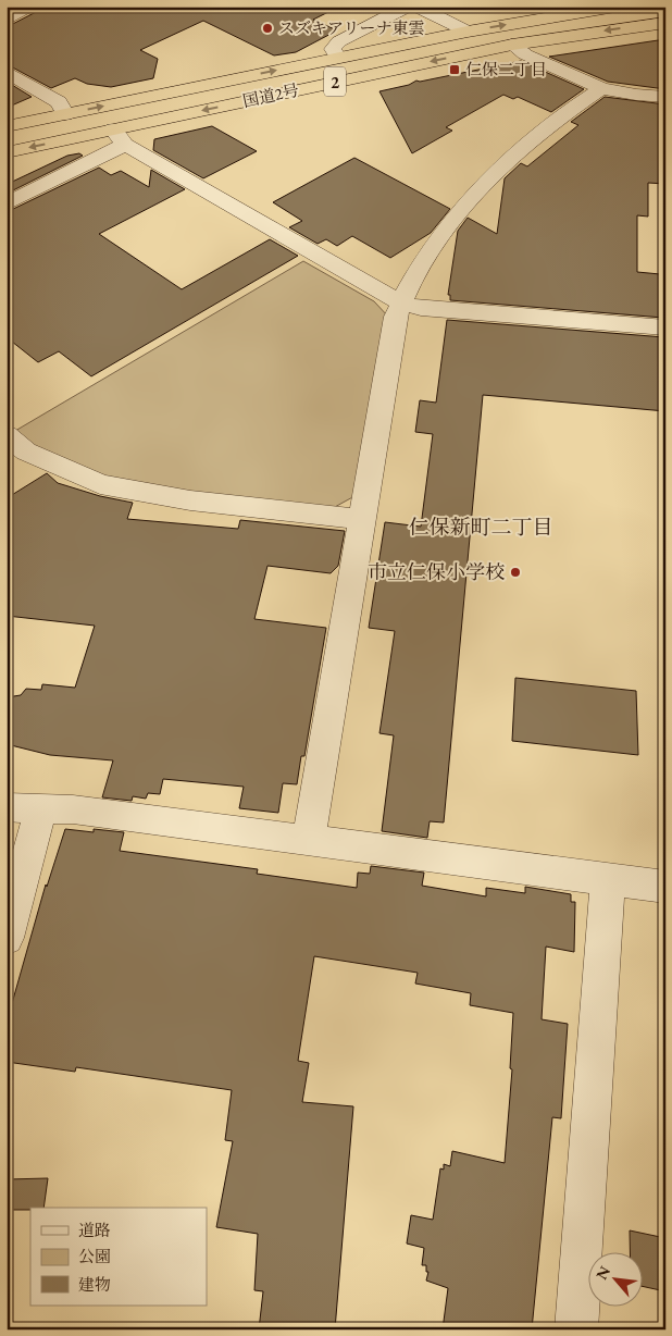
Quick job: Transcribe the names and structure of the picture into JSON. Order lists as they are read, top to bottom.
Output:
{
  "streets": {
    "highway": ["2", "国道2号"]
  },
  "districts": ["仁保新町二丁目"],
  "places": {
    "other": ["スズキアリーナ東雲", "市立仁保小学校"],
    "transit": ["仁保二丁目"]
  },
  "legend": ["道路", "公園", "建物"],
  "north": "top left"
}
